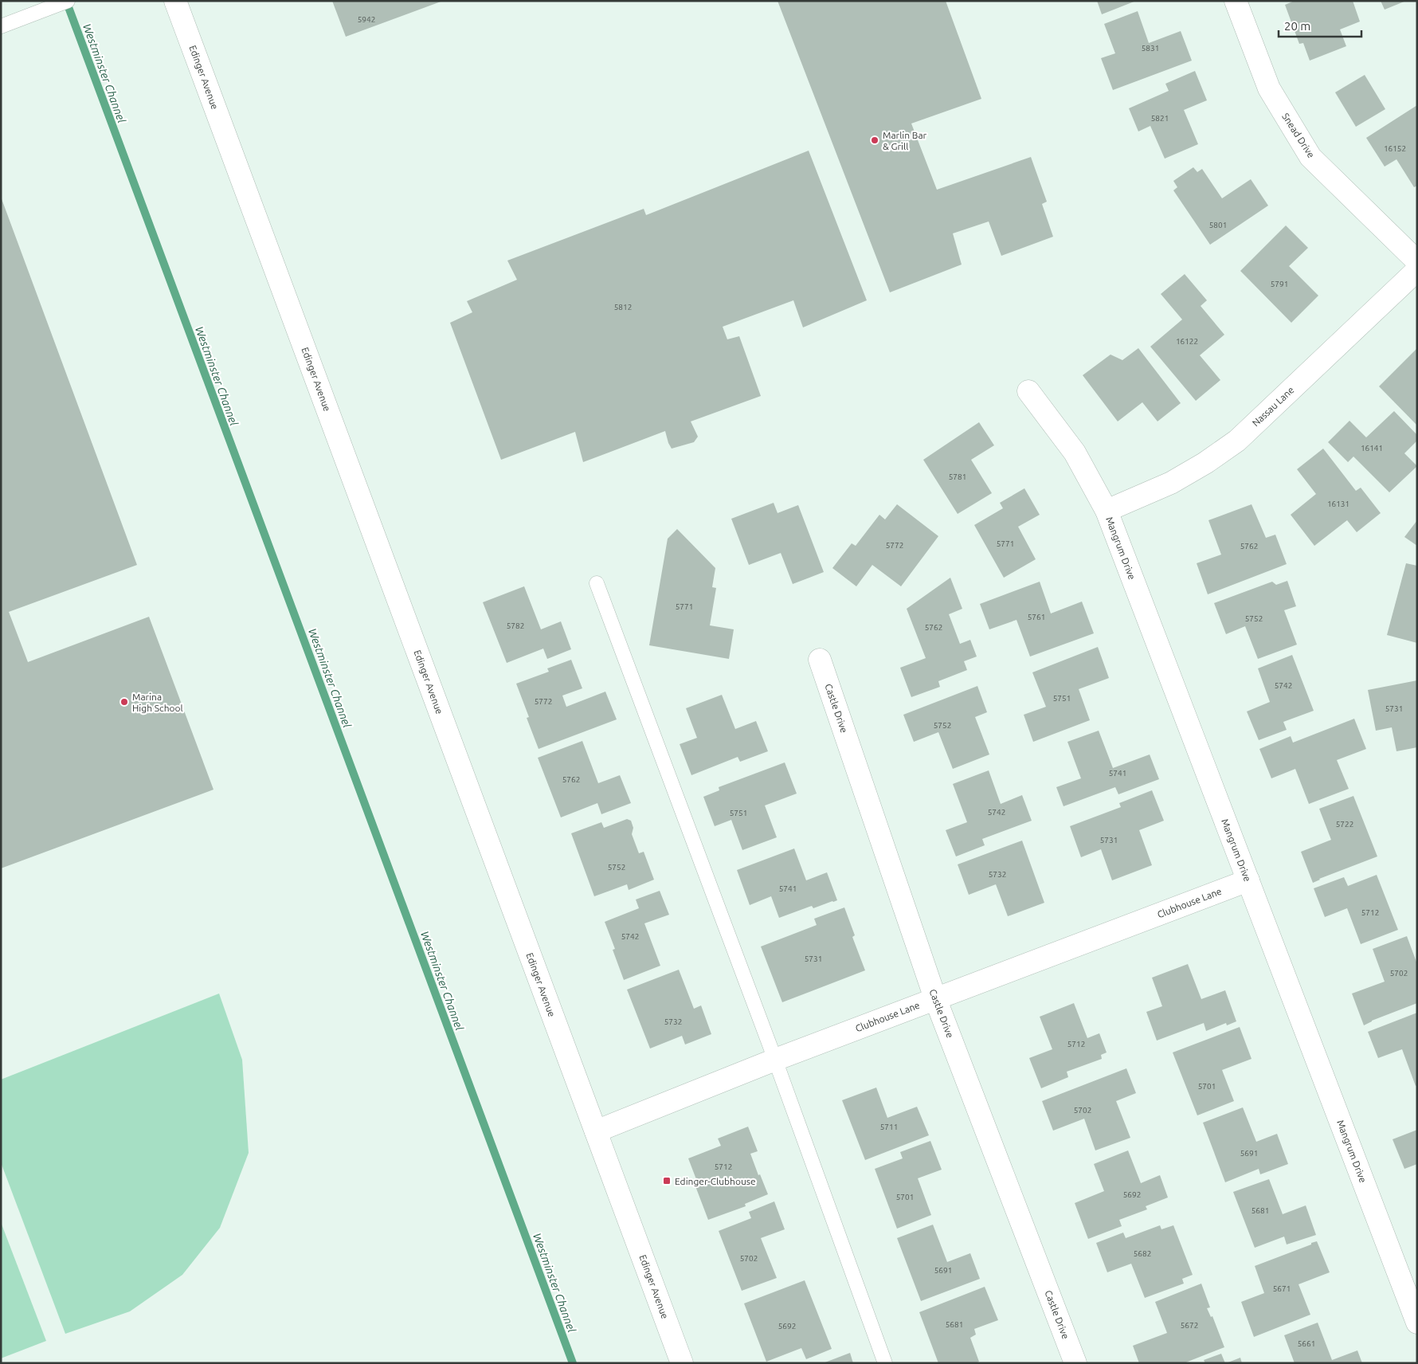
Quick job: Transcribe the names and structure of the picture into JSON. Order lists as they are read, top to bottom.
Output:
{
  "streets": {
    "street": [
      "Edinger Avenue",
      "Snead Drive",
      "Nassau Lane",
      "Mangrum Drive",
      "Castle Drive",
      "Clubhouse Lane"
    ]
  },
  "crossings": [
    ["Edinger Avenue", "Clubhouse Lane"],
    ["Nassau Lane", "Mangrum Drive"],
    ["Mangrum Drive", "Clubhouse Lane"],
    ["Castle Drive", "Clubhouse Lane"]
  ],
  "water": ["Westminster Channel"],
  "places": {
    "other": ["Marlin Bar & Grill", "Marina High School"],
    "transit": ["Edinger-Clubhouse"]
  },
  "house_numbers": [
    "5942",
    "5831",
    "5821",
    "16152",
    "5801",
    "5791",
    "5812",
    "16122",
    "16141",
    "5781",
    "16131",
    "5771",
    "5772",
    "5762",
    "5771",
    "5761",
    "5752",
    "5782",
    "5762",
    "5742",
    "5751",
    "5772",
    "5731",
    "5752",
    "5741",
    "5762",
    "5742",
    "5751",
    "5722",
    "5731",
    "5752",
    "5732",
    "5741",
    "5712",
    "5742",
    "5731",
    "5702",
    "5732",
    "5712",
    "5701",
    "5702",
    "5711",
    "5691",
    "5712",
    "5692",
    "5701",
    "5681",
    "5682",
    "5702",
    "5691",
    "5671",
    "5681",
    "5672",
    "5692",
    "5661"
  ],
  "scale_bar": "20 m"
}
